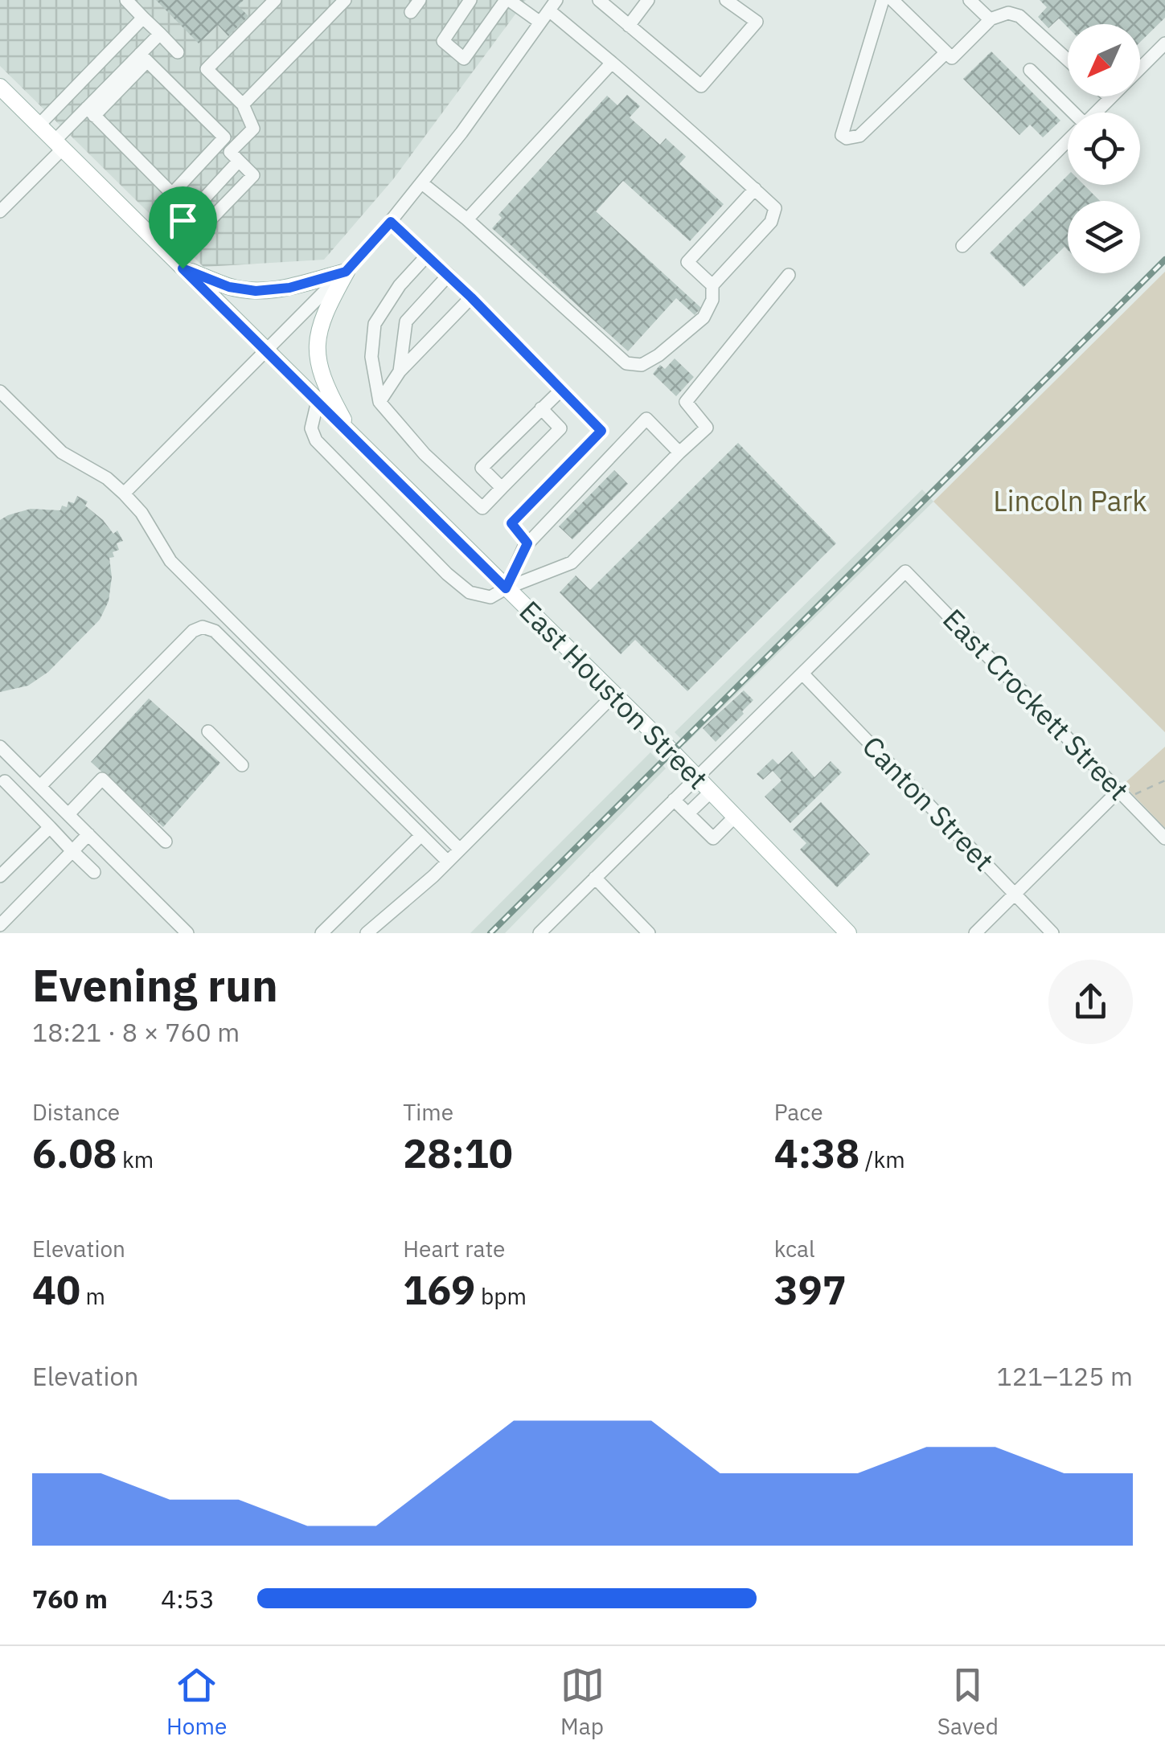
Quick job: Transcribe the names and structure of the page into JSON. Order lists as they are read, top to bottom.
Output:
{
  "streets": {
    "main road": ["East Houston Street"],
    "street": ["East Crockett Street", "Canton Street"]
  },
  "crossings": [
    ["East Crockett Street", "Canton Street"]
  ],
  "parks": ["Lincoln Park"],
  "north": "bottom left",
  "page": {
    "heading": ["Evening run", "18:21 · 8 × 760 m"],
    "stats": [
      ["Distance", "6.08 km"],
      ["Time", "28:10"],
      ["Pace", "4:38 /km"],
      ["Elevation", "40 m"],
      ["Heart rate", "169 bpm"],
      ["kcal", "397"]
    ],
    "chart": ["Elevation", "121–125 m"],
    "list": [
      {
        "name": "760 m",
        "note": "4:53"
      }
    ],
    "tabs": ["Home", "Map", "Saved"]
  }
}
